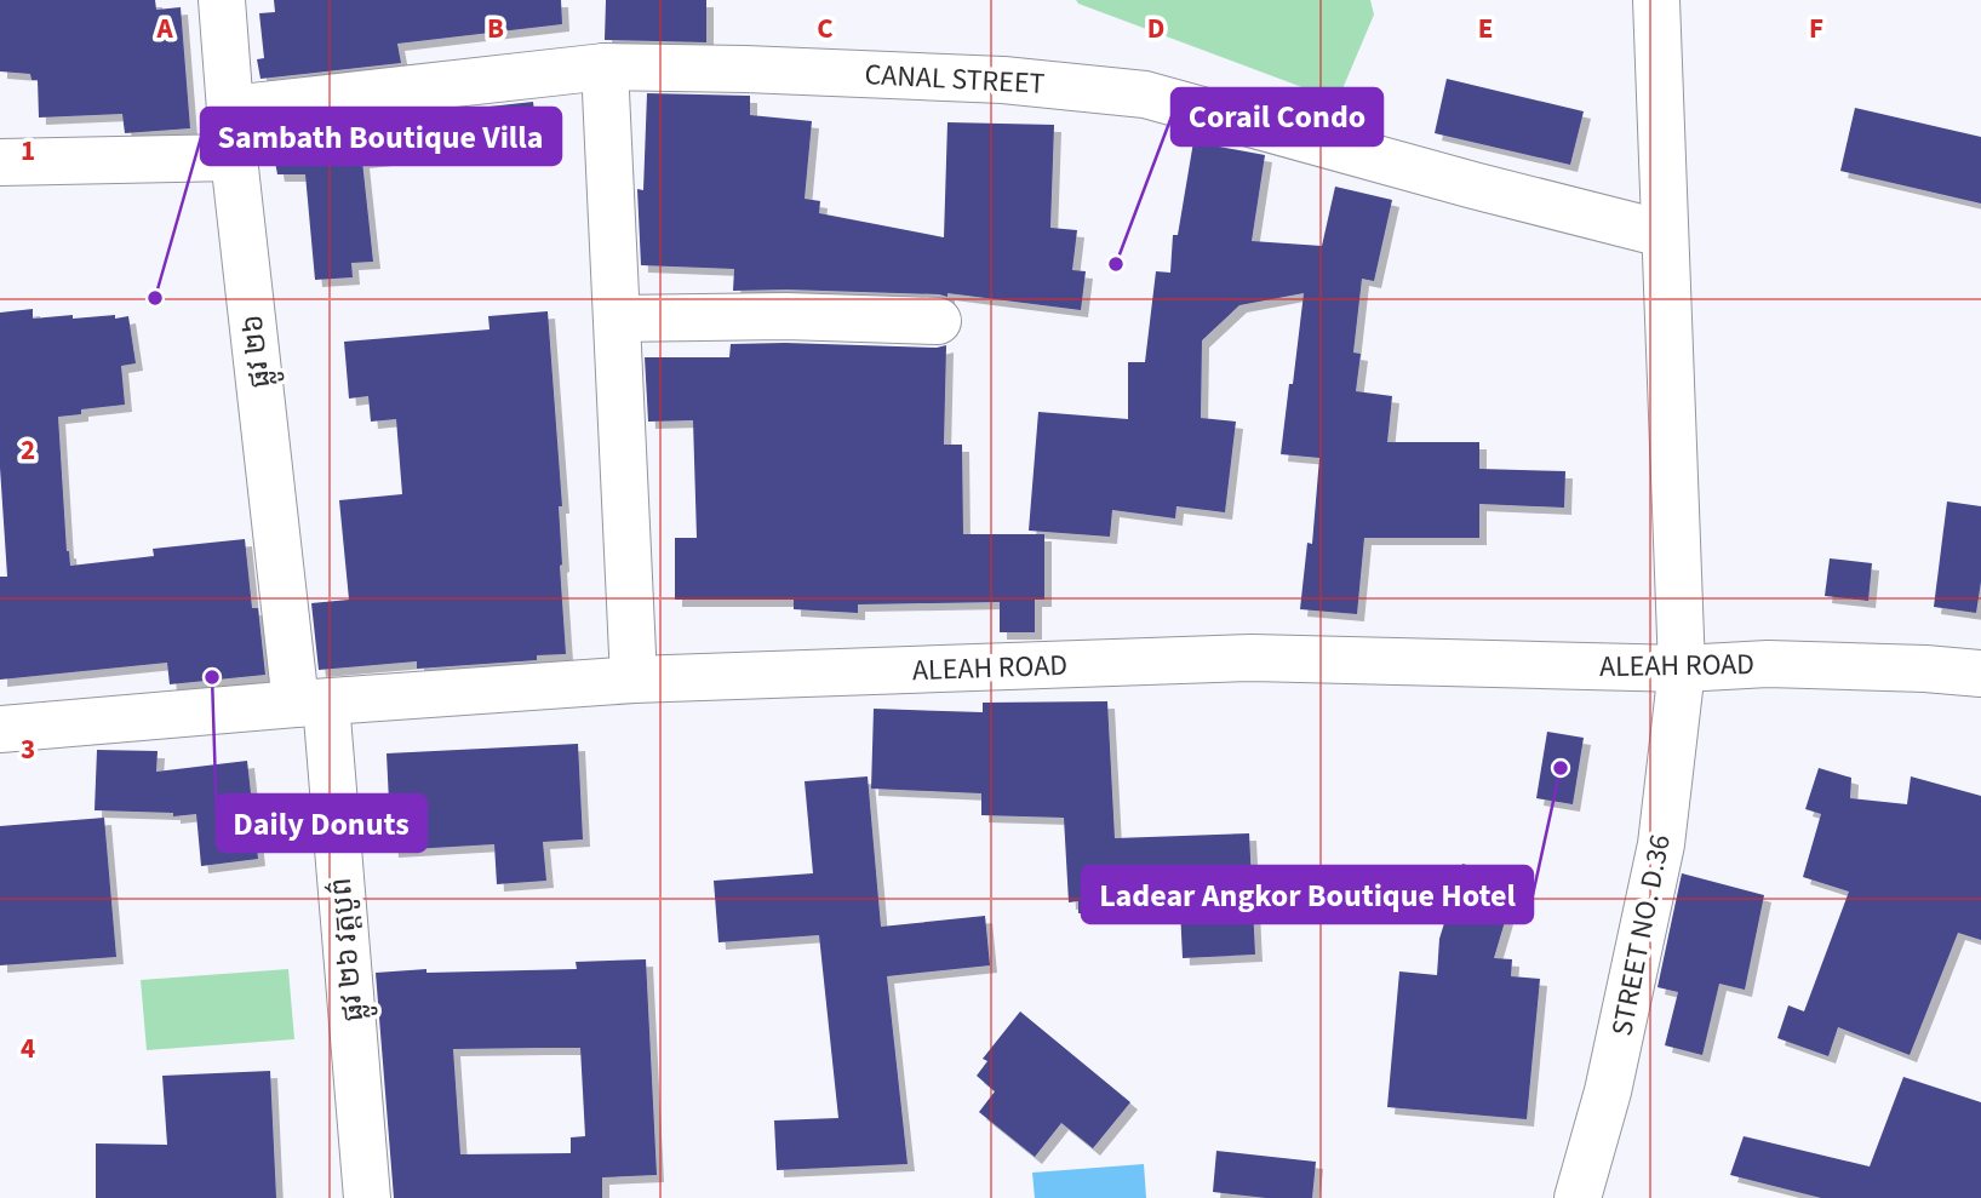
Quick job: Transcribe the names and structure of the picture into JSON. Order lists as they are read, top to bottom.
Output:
{
  "streets": {
    "street": [
      "CANAL STREET",
      "ផ្លូវ ២៦",
      "ALEAH ROAD",
      "STREET NO. D.36",
      "ផ្លូវ ២៦ វត្តបូព៌"
    ]
  },
  "crossings": [
    ["CANAL STREET", "ផ្លូវ ២៦"],
    ["CANAL STREET", "STREET NO. D.36"],
    ["ផ្លូវ ២៦", "ALEAH ROAD"],
    ["ផ្លូវ ២៦", "ផ្លូវ ២៦ វត្តបូព៌"],
    ["ALEAH ROAD", "STREET NO. D.36"],
    ["ALEAH ROAD", "ផ្លូវ ២៦ វត្តបូព៌"]
  ],
  "places": [
    "Corail Condo",
    "Sambath Boutique Villa",
    "Daily Donuts",
    "Ladear Angkor Boutique Hotel"
  ],
  "grid": {
    "columns": [
      "A",
      "B",
      "C",
      "D",
      "E",
      "F"
    ],
    "rows": [
      "1",
      "2",
      "3",
      "4"
    ]
  }
}
